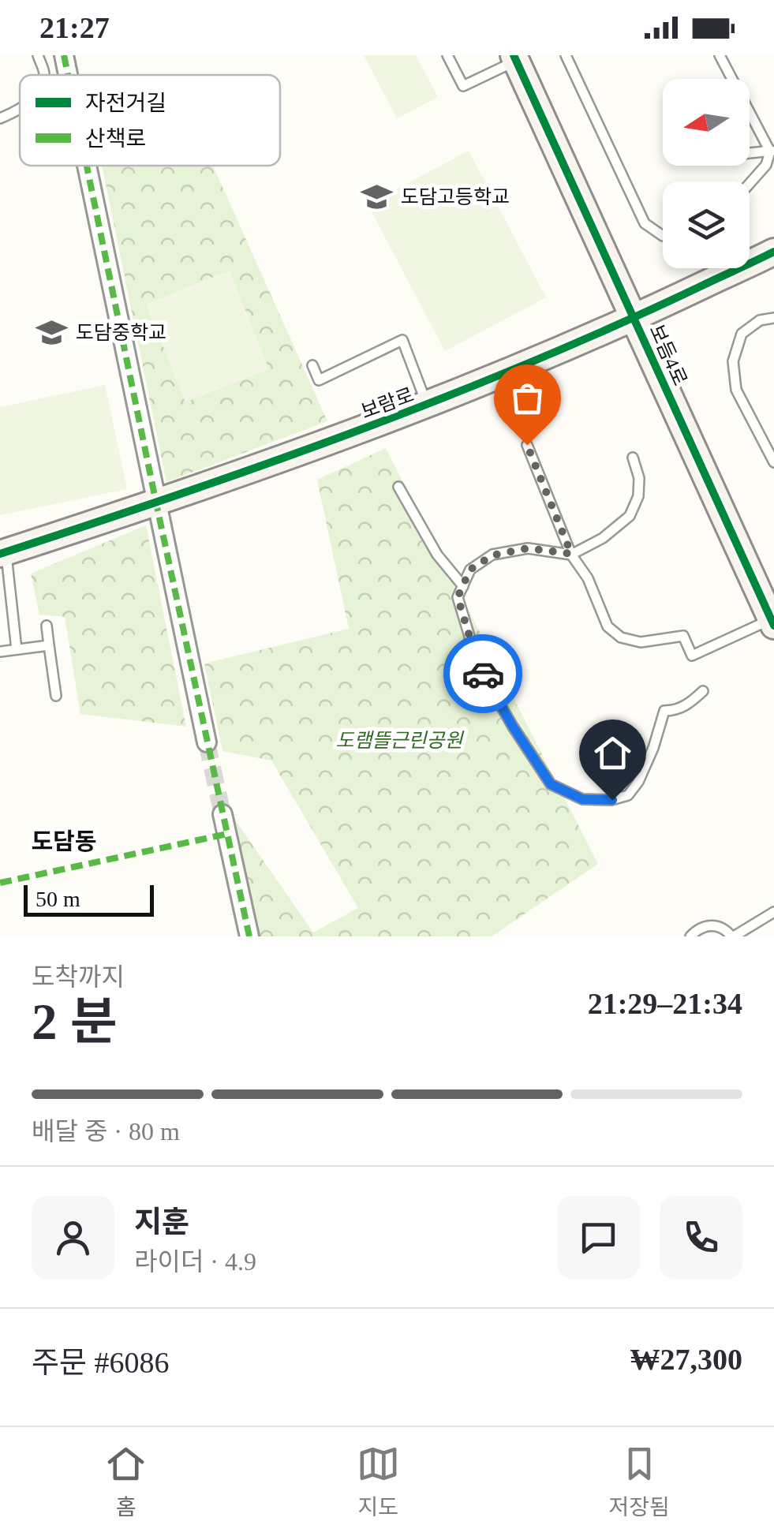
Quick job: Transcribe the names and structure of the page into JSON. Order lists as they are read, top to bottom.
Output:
{
  "streets": {
    "street": ["보듬4로", "보람로"]
  },
  "crossings": [
    ["보듬4로", "보람로"]
  ],
  "districts": ["도담동"],
  "parks": ["도램뜰근린공원"],
  "places": {
    "school or university": ["도담고등학교", "도담중학교"]
  },
  "legend": ["자전거길", "산책로"],
  "scale_bar": "50 m",
  "north": "left",
  "page": {
    "status": "21:27",
    "scale": "50 m",
    "heading": ["2 분", "도착까지", "21:29–21:34"],
    "panel": [
      "지훈",
      "라이더 · 4.9",
      "주문 #6086",
      "₩27,300"
    ],
    "bar": "배달 중 · 80 m",
    "tabs": ["홈", "지도", "저장됨"]
  }
}
